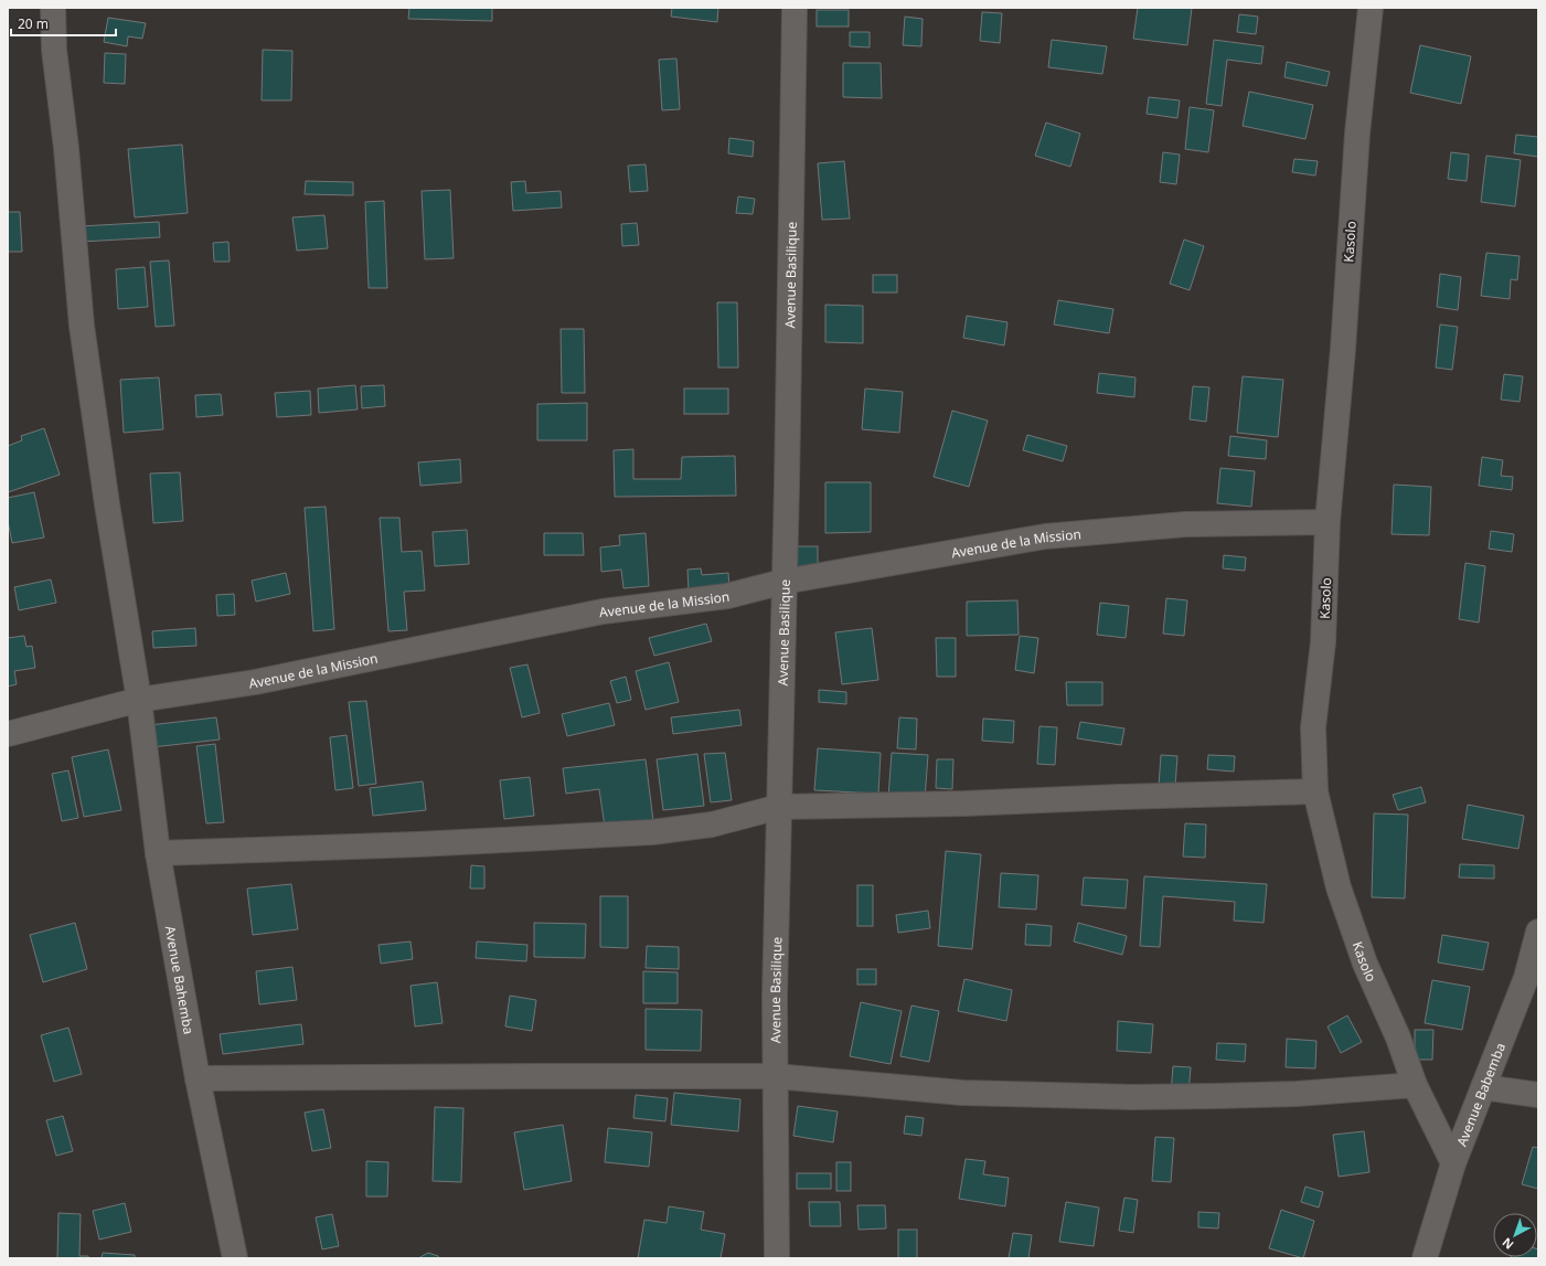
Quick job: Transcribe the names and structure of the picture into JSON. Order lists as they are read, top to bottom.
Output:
{
  "streets": {
    "street": [
      "Kasolo",
      "Avenue Basilique",
      "Avenue de la Mission",
      "Avenue Bahemba",
      "Avenue Babemba"
    ]
  },
  "crossings": [
    ["Kasolo", "Avenue de la Mission"],
    ["Kasolo", "Avenue Babemba"],
    ["Avenue Basilique", "Avenue de la Mission"],
    ["Avenue de la Mission", "Avenue Bahemba"]
  ],
  "scale_bar": "20 m",
  "north": "bottom left"
}
